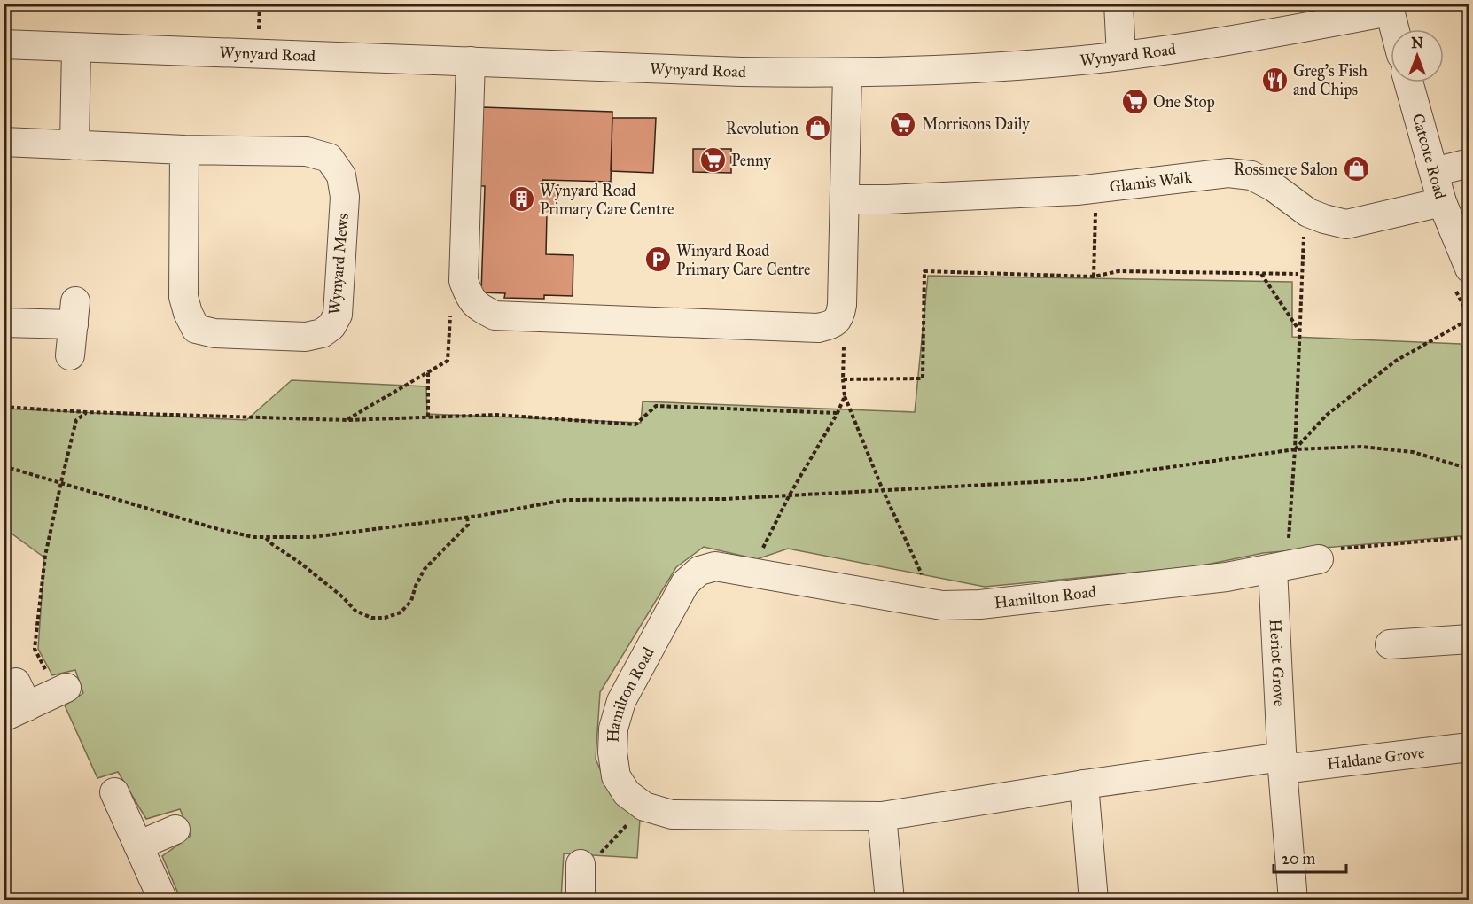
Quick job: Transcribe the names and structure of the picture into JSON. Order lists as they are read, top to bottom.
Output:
{
  "streets": {
    "street": [
      "Wynyard Road",
      "Catcote Road",
      "Glamis Walk",
      "Wynyard Mews",
      "Hamilton Road",
      "Heriot Grove",
      "Haldane Grove"
    ]
  },
  "crossings": [
    ["Catcote Road", "Glamis Walk"],
    ["Hamilton Road", "Heriot Grove"],
    ["Hamilton Road", "Haldane Grove"],
    ["Heriot Grove", "Haldane Grove"]
  ],
  "places": {
    "restaurant": ["Greg's Fish and Chips"],
    "supermarket": ["One Stop", "Morrisons Daily", "Penny"],
    "shop": ["Revolution", "Rossmere Salon"],
    "building": ["Wynyard Road Primary Care Centre"],
    "parking": ["Winyard Road Primary Care Centre"]
  },
  "scale_bar": "20 m",
  "north": "top"
}
